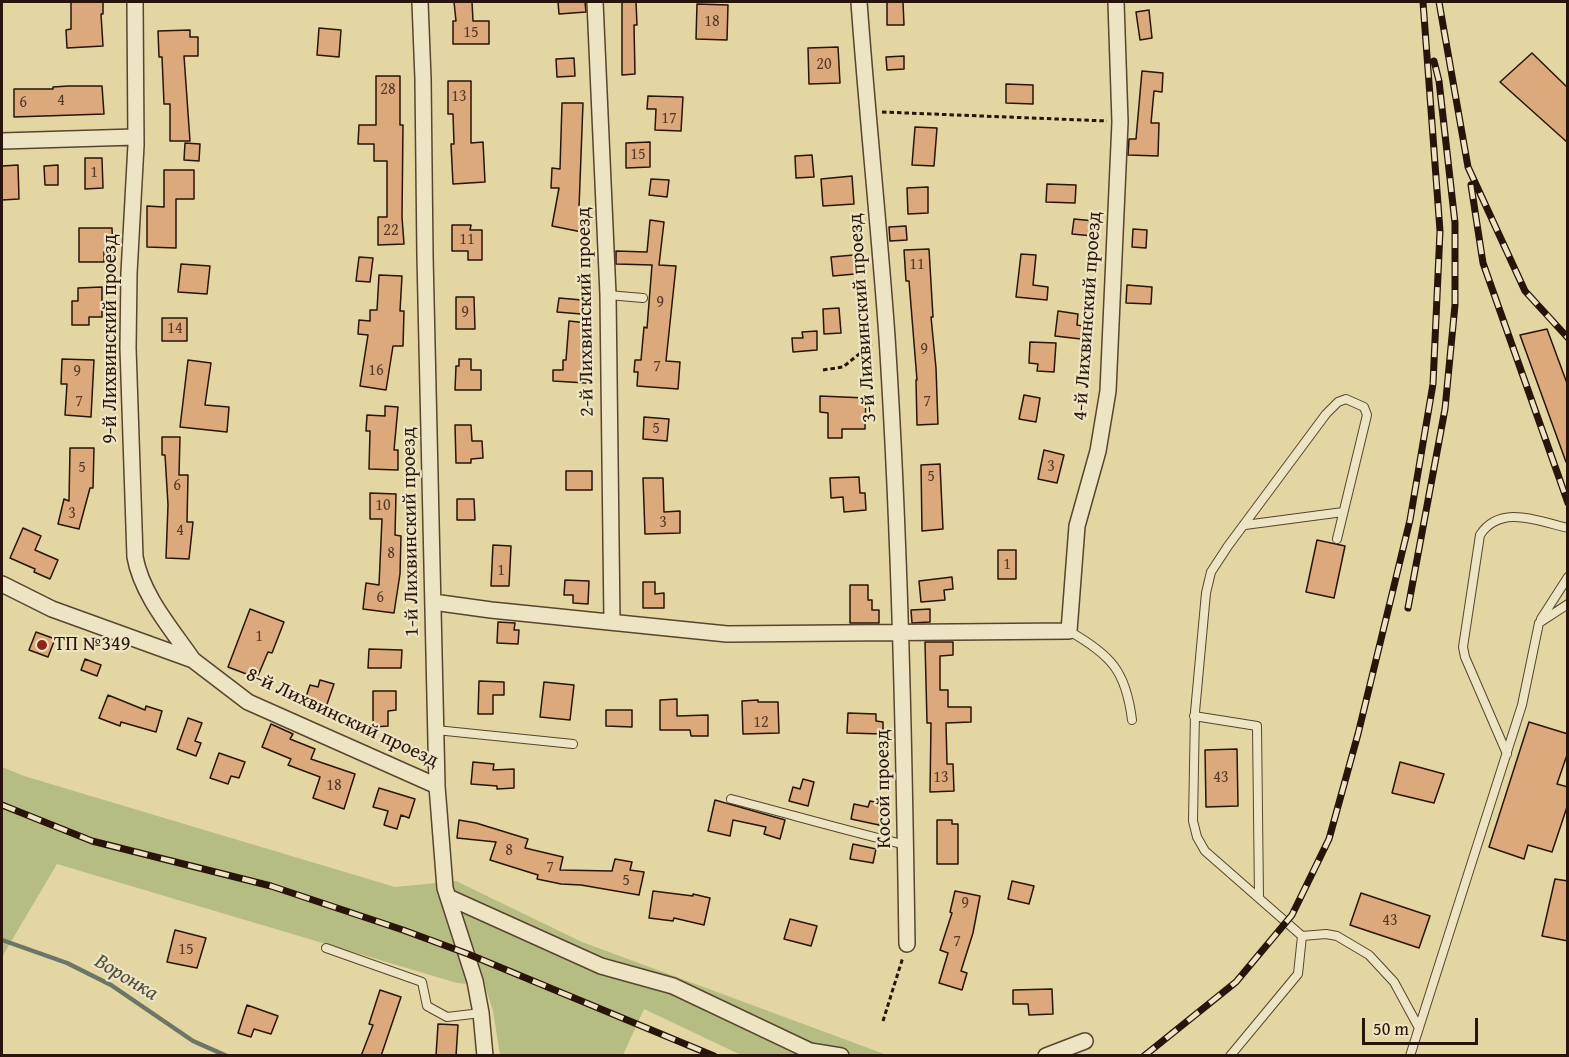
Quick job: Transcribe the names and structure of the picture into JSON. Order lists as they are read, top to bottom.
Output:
{
  "streets": {
    "street": [
      "2-й Лихвинский проезд",
      "4-й Лихвинский проезд",
      "3-й Лихвинский проезд",
      "9-й Лихвинский проезд",
      "1-й Лихвинский проезд",
      "8-й Лихвинский проезд",
      "Косой проезд"
    ]
  },
  "crossings": [
    ["3-й Лихвинский проезд", "Косой проезд"],
    ["9-й Лихвинский проезд", "8-й Лихвинский проезд"],
    ["1-й Лихвинский проезд", "8-й Лихвинский проезд"]
  ],
  "water": ["Воронка"],
  "places": ["ТП №349"],
  "house_numbers": [
    "18",
    "15",
    "20",
    "28",
    "13",
    "4",
    "6",
    "17",
    "15",
    "1",
    "22",
    "11",
    "11",
    "9",
    "9",
    "14",
    "9",
    "7",
    "16",
    "9",
    "7",
    "7",
    "5",
    "3",
    "5",
    "5",
    "6",
    "10",
    "3",
    "3",
    "4",
    "8",
    "1",
    "1",
    "6",
    "1",
    "12",
    "13",
    "43",
    "18",
    "8",
    "7",
    "5",
    "9",
    "43",
    "7",
    "15"
  ],
  "scale_bar": "50 m"
}
